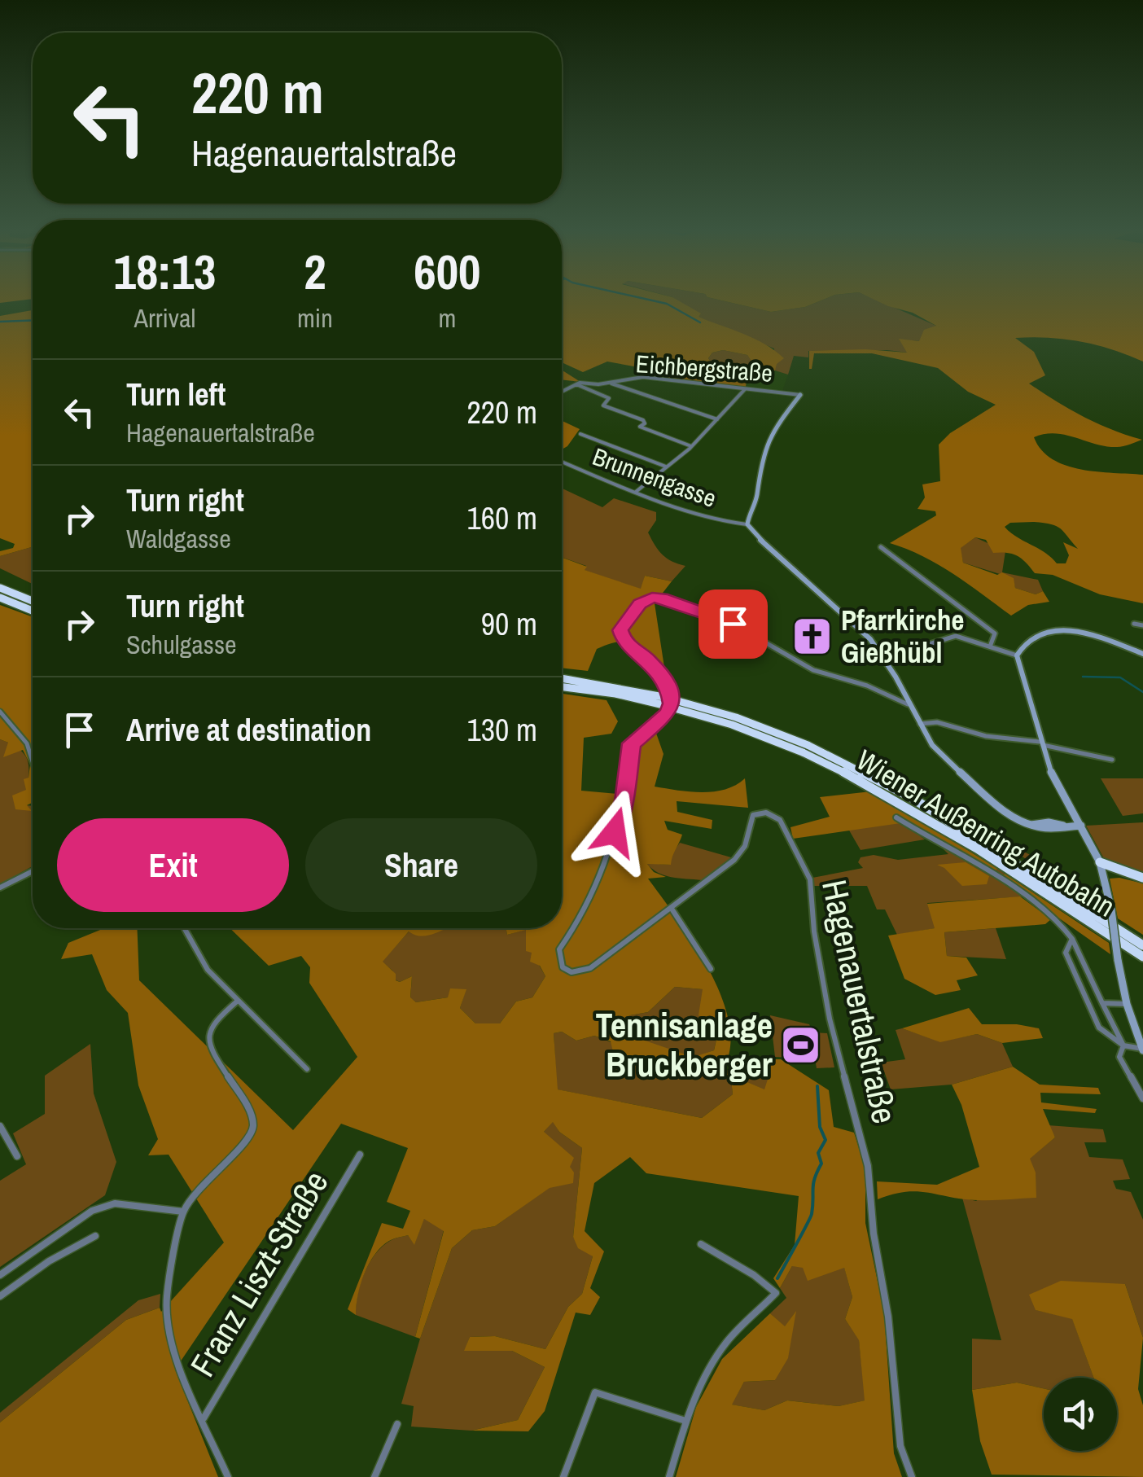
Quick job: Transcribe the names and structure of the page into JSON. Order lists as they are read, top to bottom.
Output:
{
  "streets": {
    "highway": ["Wiener Außenring Autobahn"],
    "street": [
      "Eichbergstraße",
      "Brunnengasse",
      "Hagenauertalstraße",
      "Franz Liszt-Straße"
    ]
  },
  "places": {
    "church": ["Pfarrkirche Gießhübl"],
    "sports": ["Tennisanlage Bruckberger"]
  },
  "page": {
    "turn": ["220 m", "Hagenauertalstraße"],
    "eta": [
      "18:13",
      "Arrival",
      "2",
      "min",
      "600",
      "m"
    ],
    "list": [
      {
        "name": "Turn left",
        "note": "Hagenauertalstraße",
        "value": "220 m"
      },
      {
        "name": "Turn right",
        "note": "Waldgasse",
        "value": "160 m"
      },
      {
        "name": "Turn right",
        "note": "Schulgasse",
        "value": "90 m"
      },
      {
        "name": "Arrive at destination",
        "value": "130 m"
      }
    ],
    "buttons": ["Exit", "Share"]
  }
}
